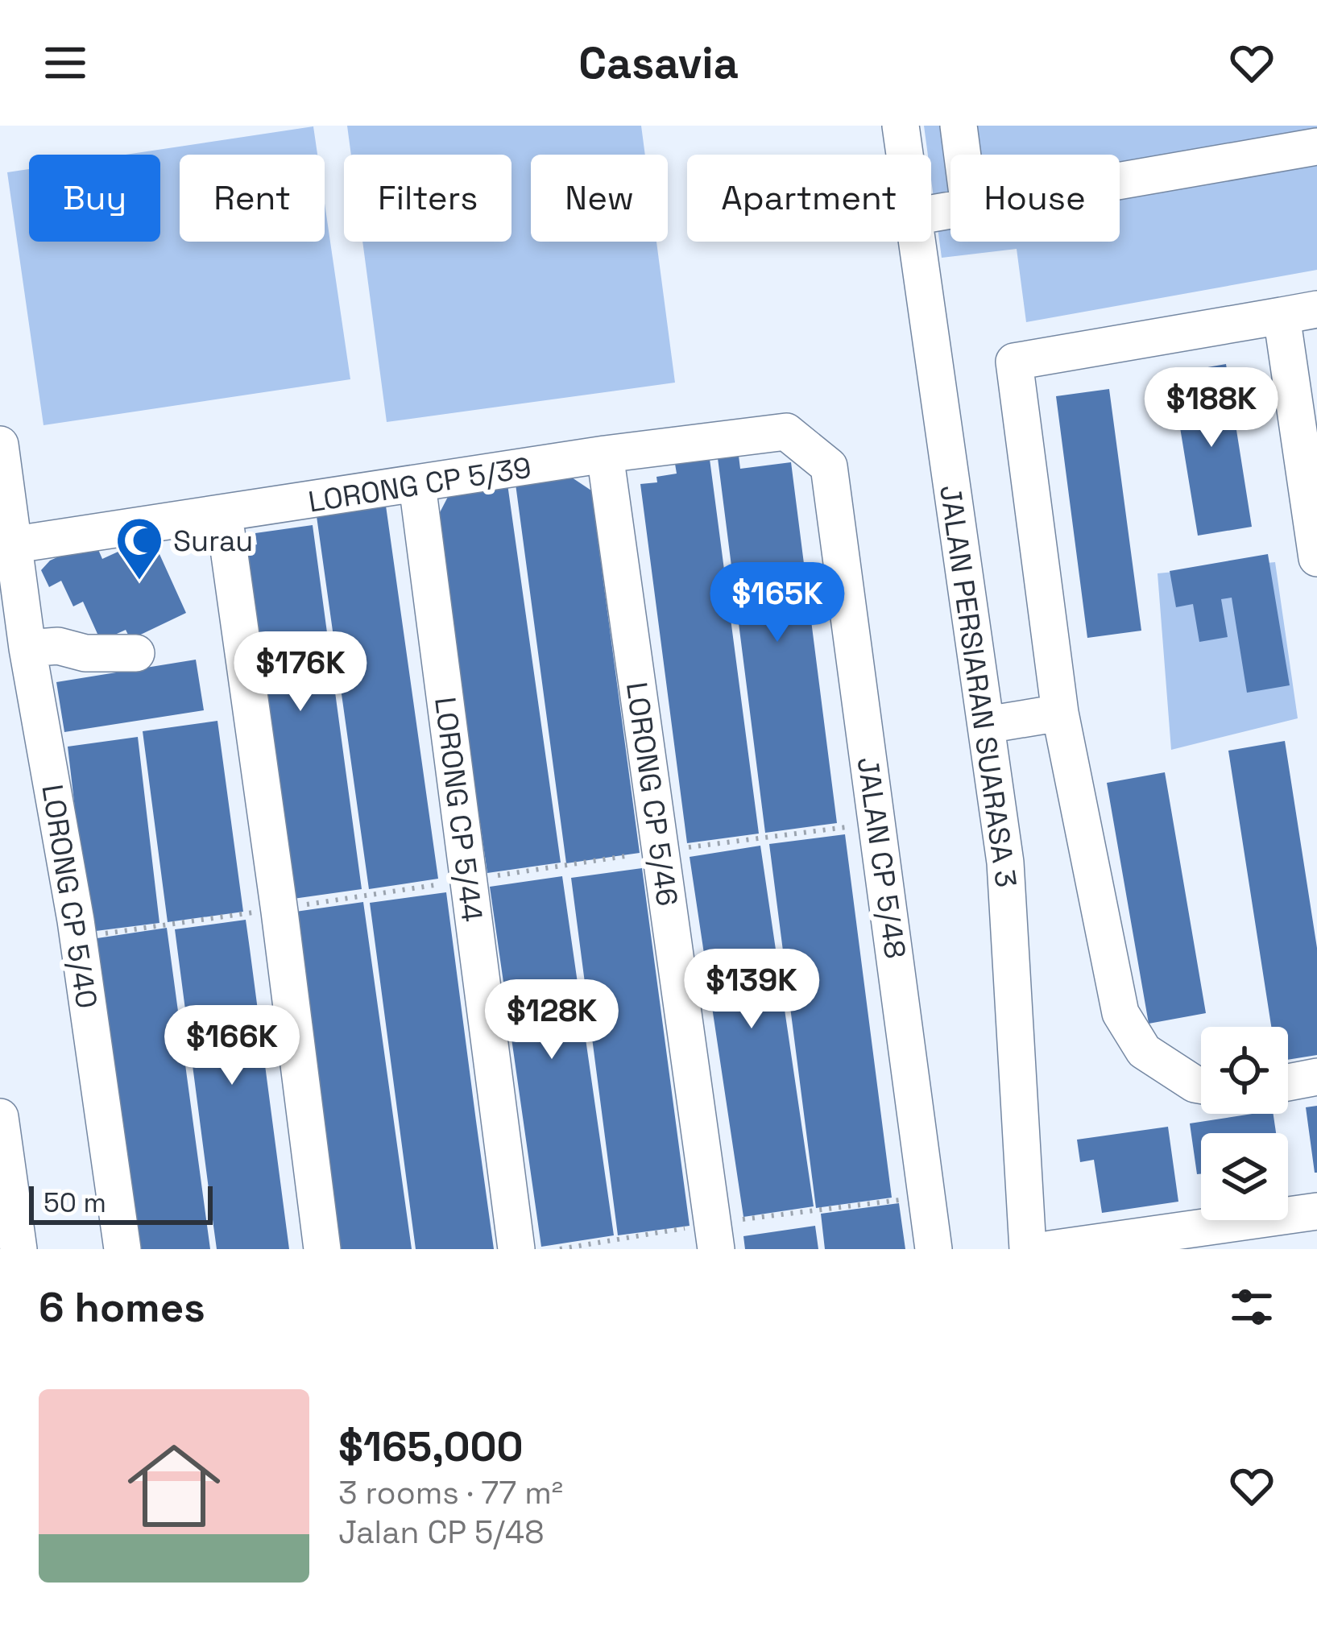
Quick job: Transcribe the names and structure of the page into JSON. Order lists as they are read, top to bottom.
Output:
{
  "streets": {
    "street": [
      "LORONG CP 5/39",
      "JALAN PERSIARAN SUARASA 3",
      "LORONG CP 5/46",
      "LORONG CP 5/44",
      "JALAN CP 5/48",
      "LORONG CP 5/40"
    ]
  },
  "crossings": [
    ["LORONG CP 5/39", "LORONG CP 5/46"],
    ["LORONG CP 5/39", "LORONG CP 5/44"],
    ["LORONG CP 5/39", "JALAN CP 5/48"],
    ["LORONG CP 5/39", "LORONG CP 5/40"]
  ],
  "places": {
    "mosque": ["Surau"]
  },
  "scale_bar": "50 m",
  "page": {
    "header": "Casavia",
    "chip": [
      "Buy",
      "Rent",
      "Filters",
      "New",
      "Apartment",
      "House"
    ],
    "price": [
      "$188K",
      "$165K",
      "$176K",
      "$139K",
      "$128K",
      "$166K"
    ],
    "scale": "50 m",
    "heading": "6 homes",
    "list": [
      {
        "name": "$165,000",
        "note": "3 rooms · 77 m² · Jalan CP 5/48"
      }
    ]
  }
}
